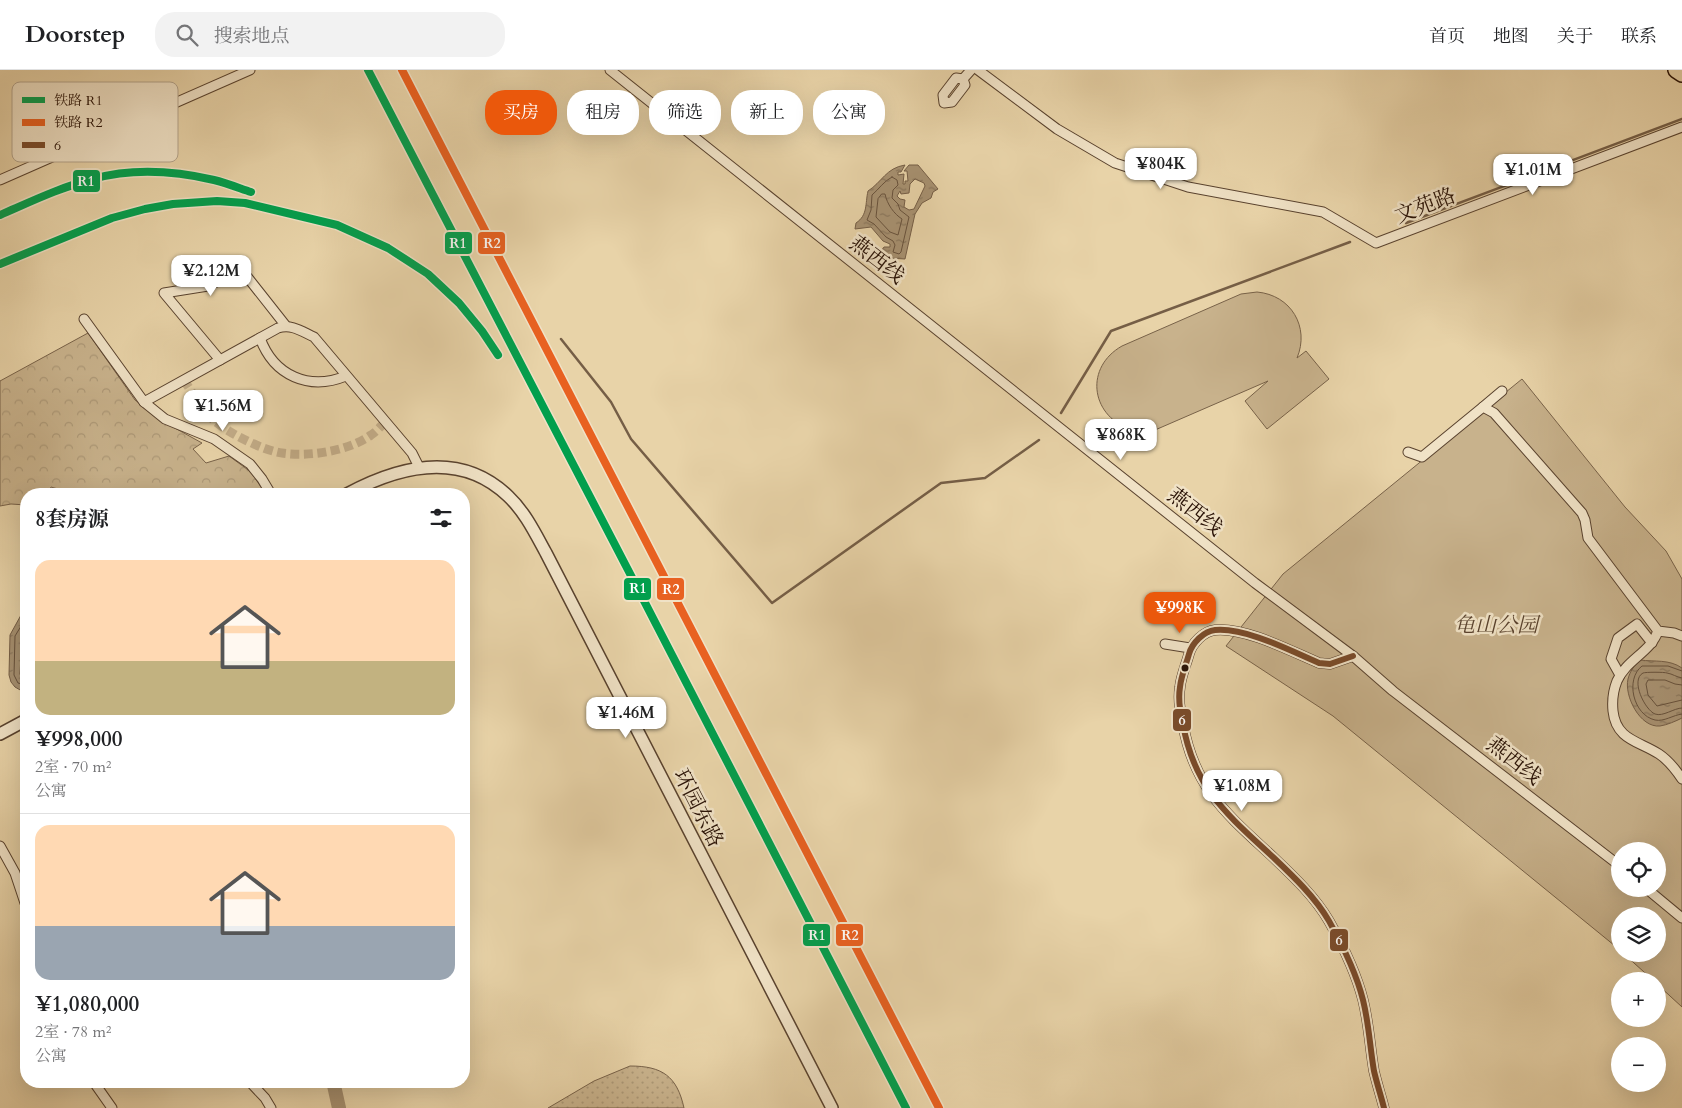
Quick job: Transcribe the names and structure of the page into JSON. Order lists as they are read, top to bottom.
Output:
{
  "streets": {
    "street": ["文苑路", "燕西线", "环园东路"]
  },
  "parks": ["龟山公园"],
  "lines": ["rail line R1", "rail line R2", "transit line 6"],
  "legend": ["铁路 R1", "铁路 R2", "6"],
  "page": {
    "header": "Doorstep",
    "search": "搜索地点",
    "nav": [
      "首页",
      "地图",
      "关于",
      "联系"
    ],
    "chip": [
      "买房",
      "租房",
      "筛选",
      "新上",
      "公寓"
    ],
    "price": [
      "¥804K",
      "¥1.01M",
      "¥2.12M",
      "¥1.56M",
      "¥868K",
      "¥998K",
      "¥1.46M",
      "¥1.08M"
    ],
    "heading": "8套房源",
    "list": [
      {
        "name": "¥998,000",
        "note": "2室 · 70 m² · 公寓"
      },
      {
        "name": "¥1,080,000",
        "note": "2室 · 78 m² · 公寓"
      }
    ],
    "map_buttons": ["+", "−"]
  }
}
